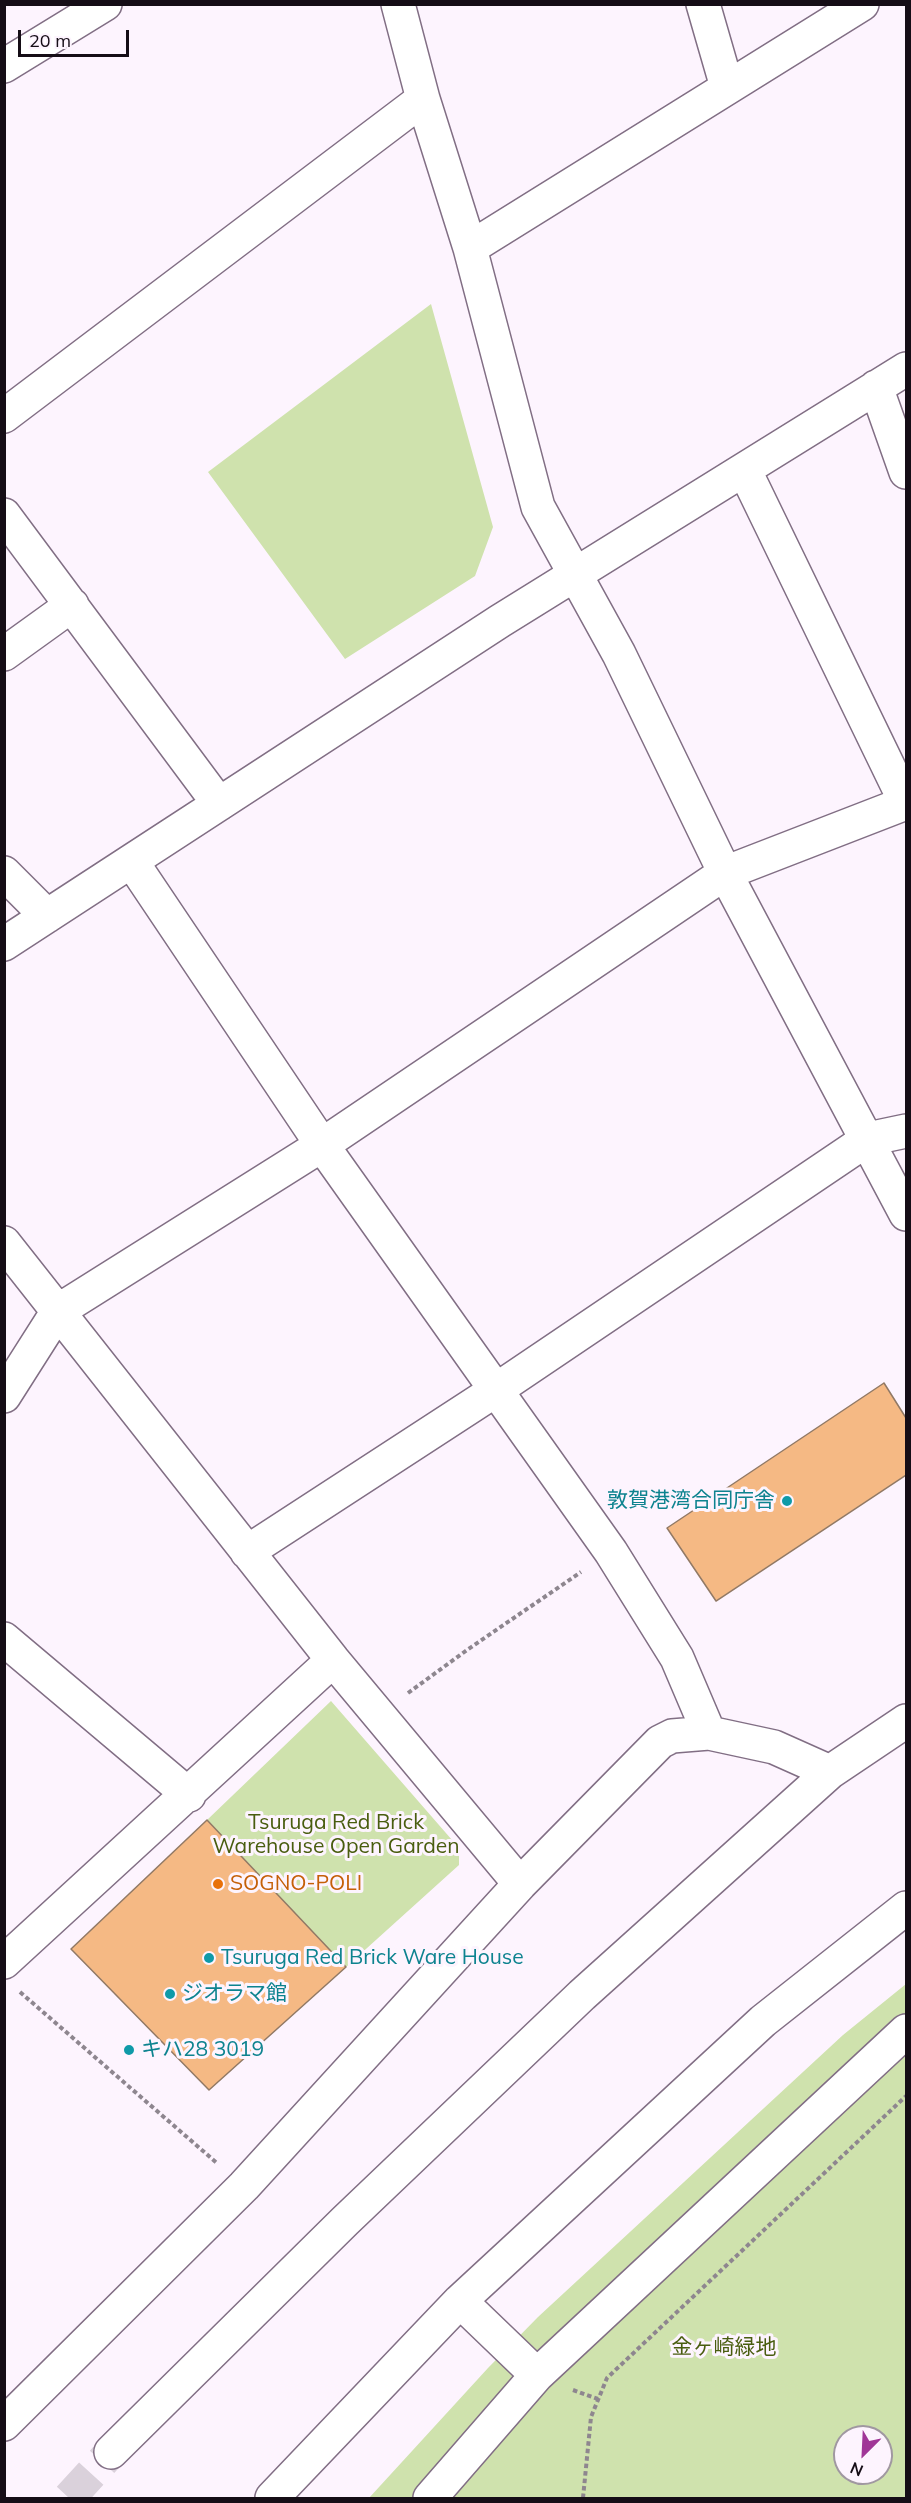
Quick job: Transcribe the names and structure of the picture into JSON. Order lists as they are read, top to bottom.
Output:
{
  "parks": ["Tsuruga Red Brick Warehouse Open Garden", "金ヶ崎緑地"],
  "places": [
    "敦賀港湾合同庁舎",
    "SOGNO-POLI",
    "Tsuruga Red Brick Ware House",
    "ジオラマ館",
    "キハ28 3019"
  ],
  "scale_bar": "20 m",
  "north": "bottom left"
}
